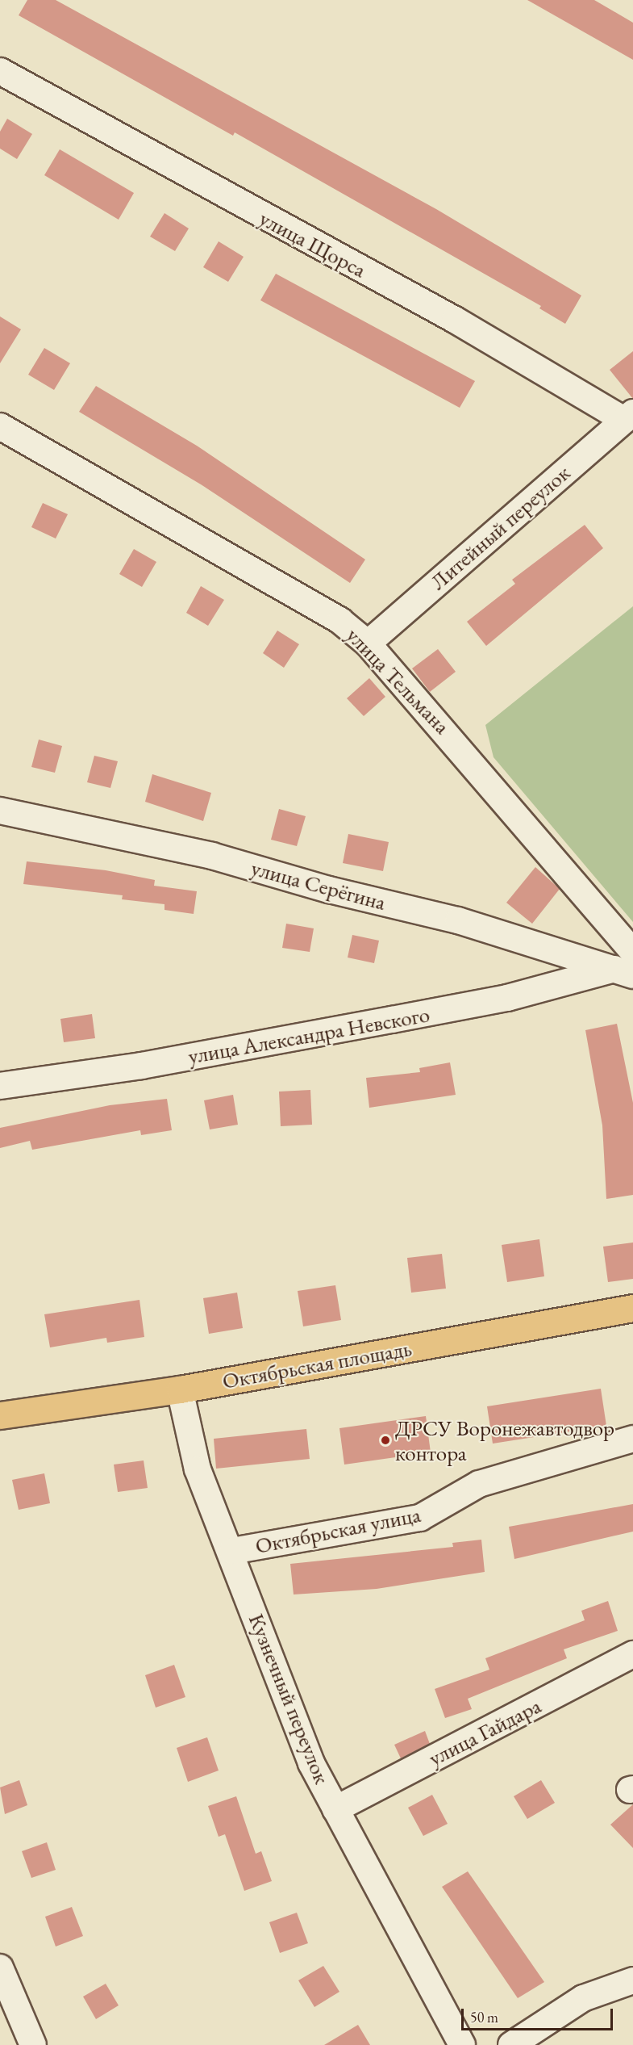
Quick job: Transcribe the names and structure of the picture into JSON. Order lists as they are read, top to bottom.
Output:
{
  "streets": {
    "main road": ["Октябрьская площадь"],
    "street": [
      "улица Щорса",
      "Литейный переулок",
      "улица Тельмана",
      "улица Серёгина",
      "улица Александра Невского",
      "Октябрьская улица",
      "Кузнечный переулок",
      "улица Гайдара"
    ]
  },
  "crossings": [
    ["улица Щорса", "Литейный переулок"],
    ["Литейный переулок", "улица Тельмана"],
    ["улица Тельмана", "улица Серёгина"],
    ["улица Тельмана", "улица Александра Невского"],
    ["улица Серёгина", "улица Александра Невского"],
    ["Октябрьская площадь", "Кузнечный переулок"],
    ["Октябрьская улица", "Кузнечный переулок"],
    ["Кузнечный переулок", "улица Гайдара"]
  ],
  "places": ["ДРСУ Воронежавтодвор контора"],
  "scale_bar": "50 m"
}
